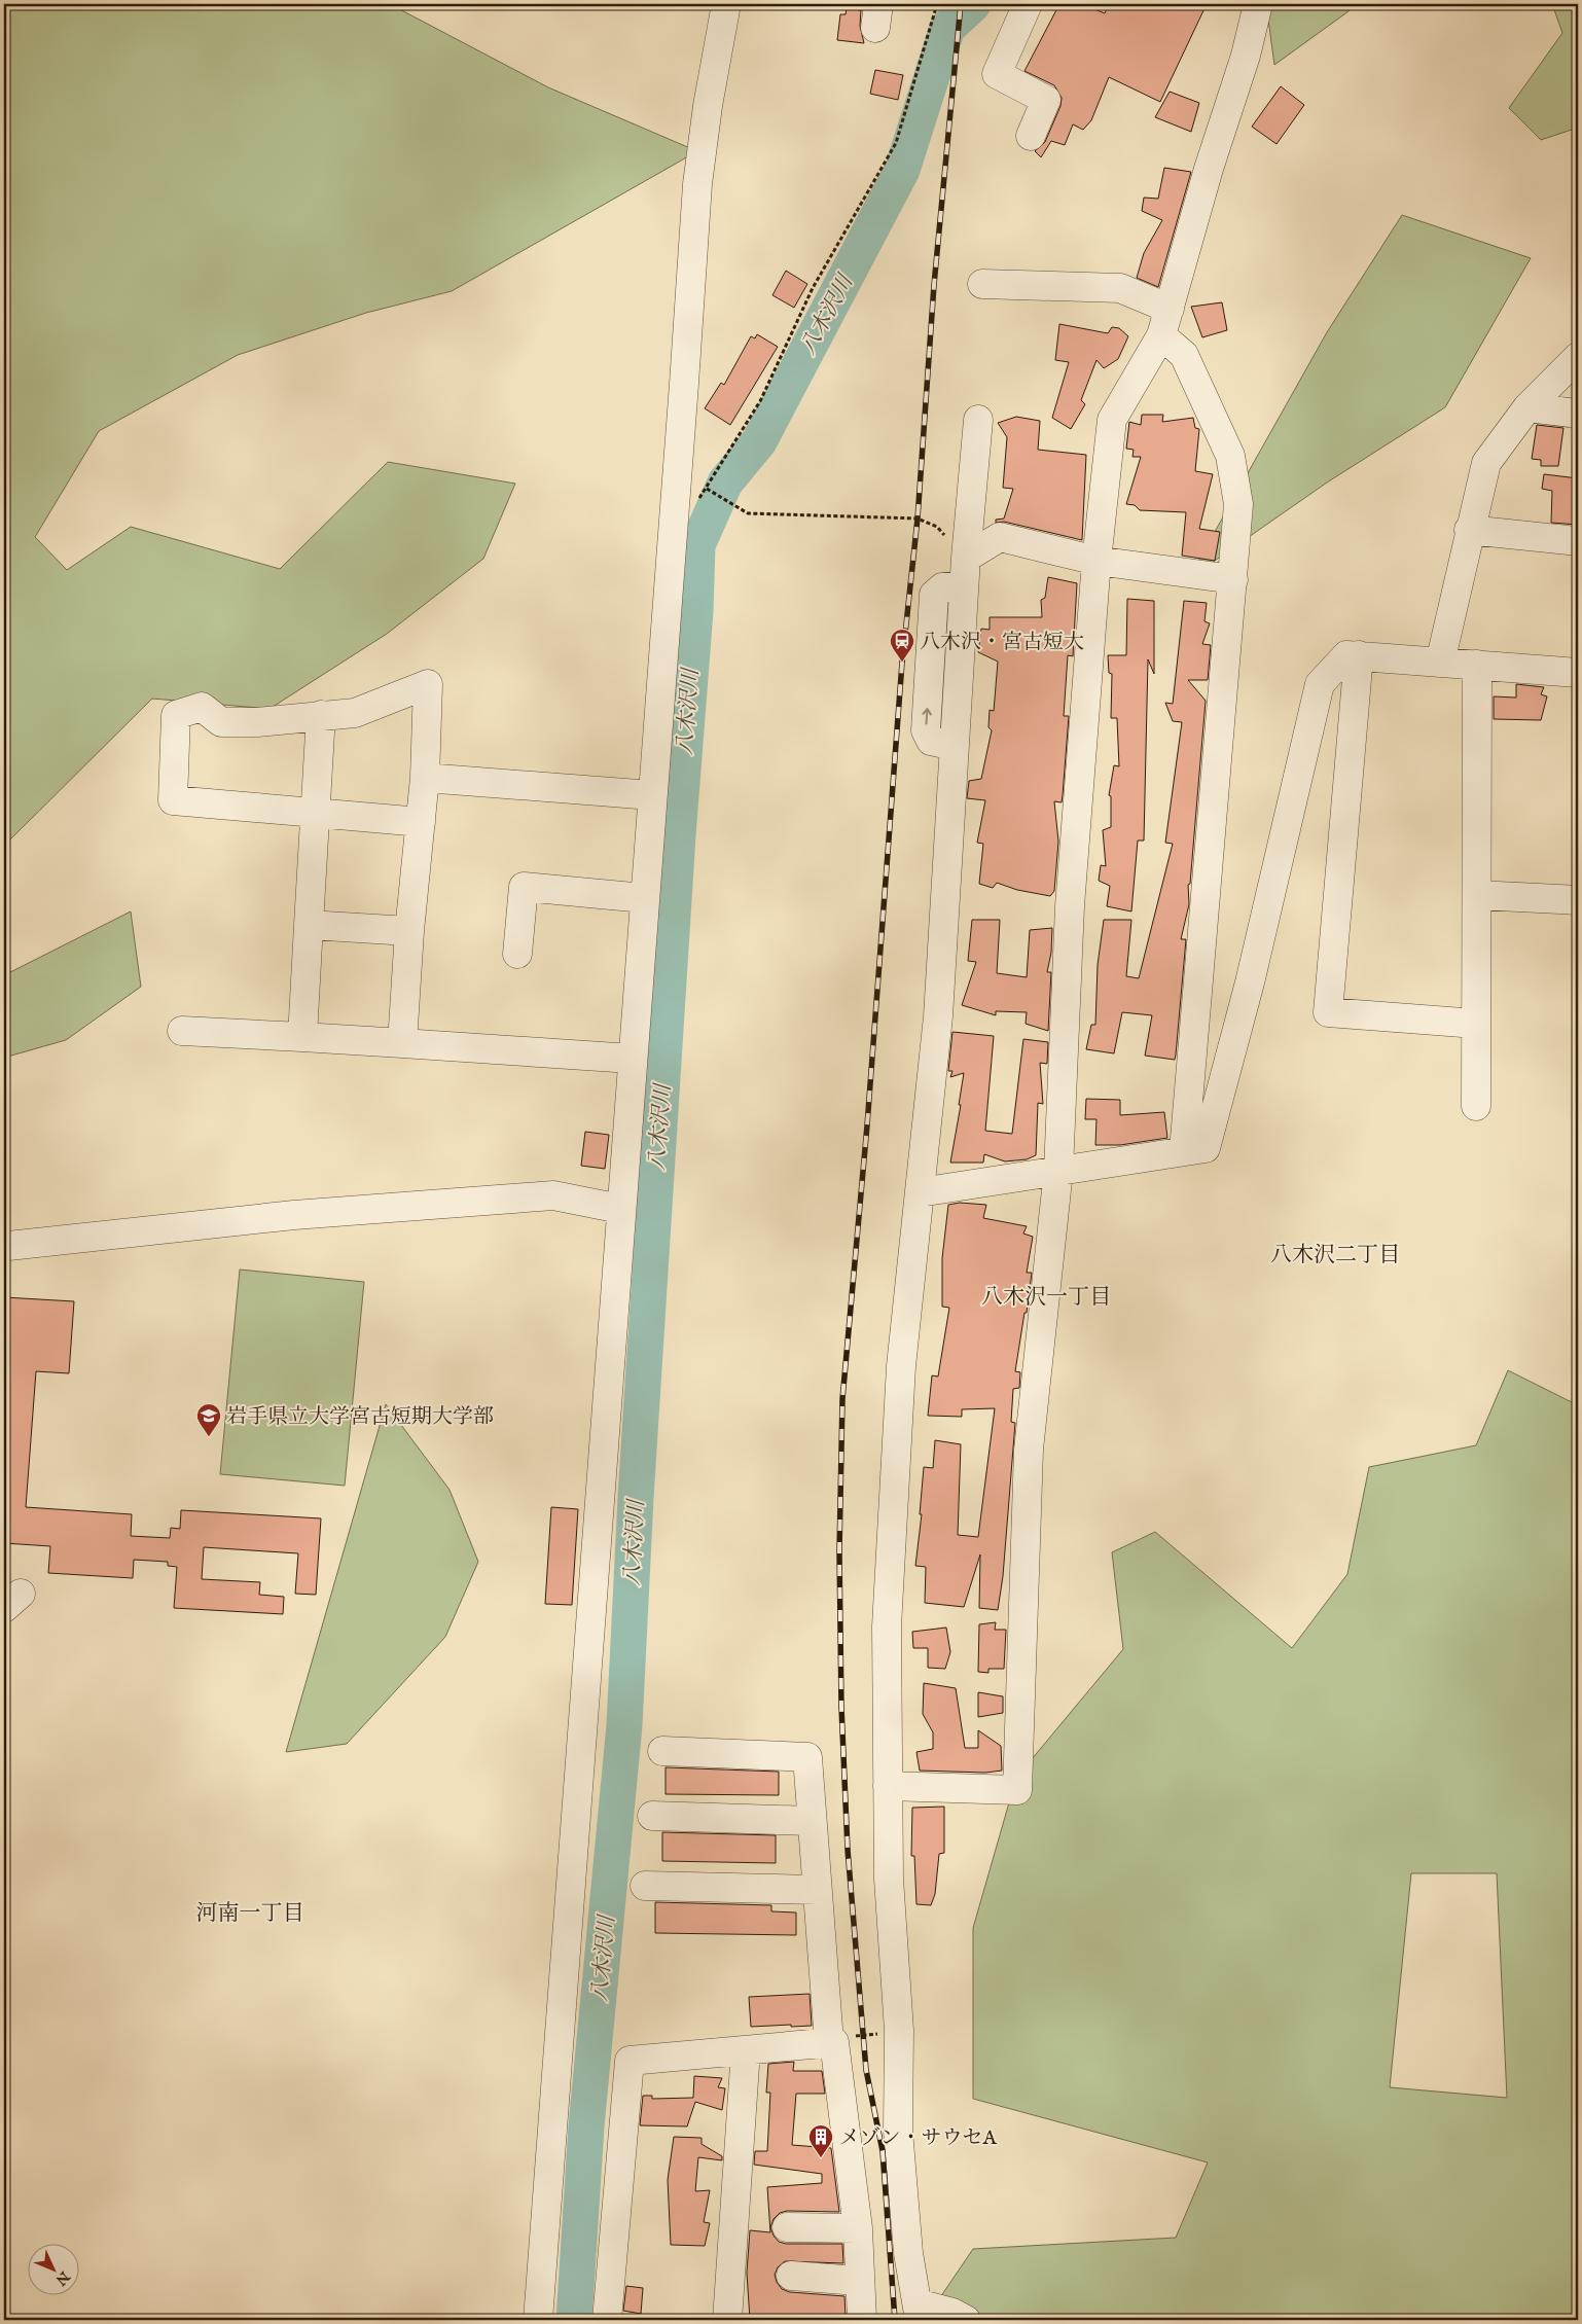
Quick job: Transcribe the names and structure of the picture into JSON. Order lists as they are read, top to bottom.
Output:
{
  "districts": ["八木沢二丁目", "八木沢一丁目", "河南一丁目"],
  "water": ["八木沢川"],
  "places": {
    "station": ["八木沢・宮古短大"],
    "school or university": ["岩手県立大学宮古短期大学部"],
    "building": ["メゾン・サウセA"]
  },
  "north": "bottom right"
}
